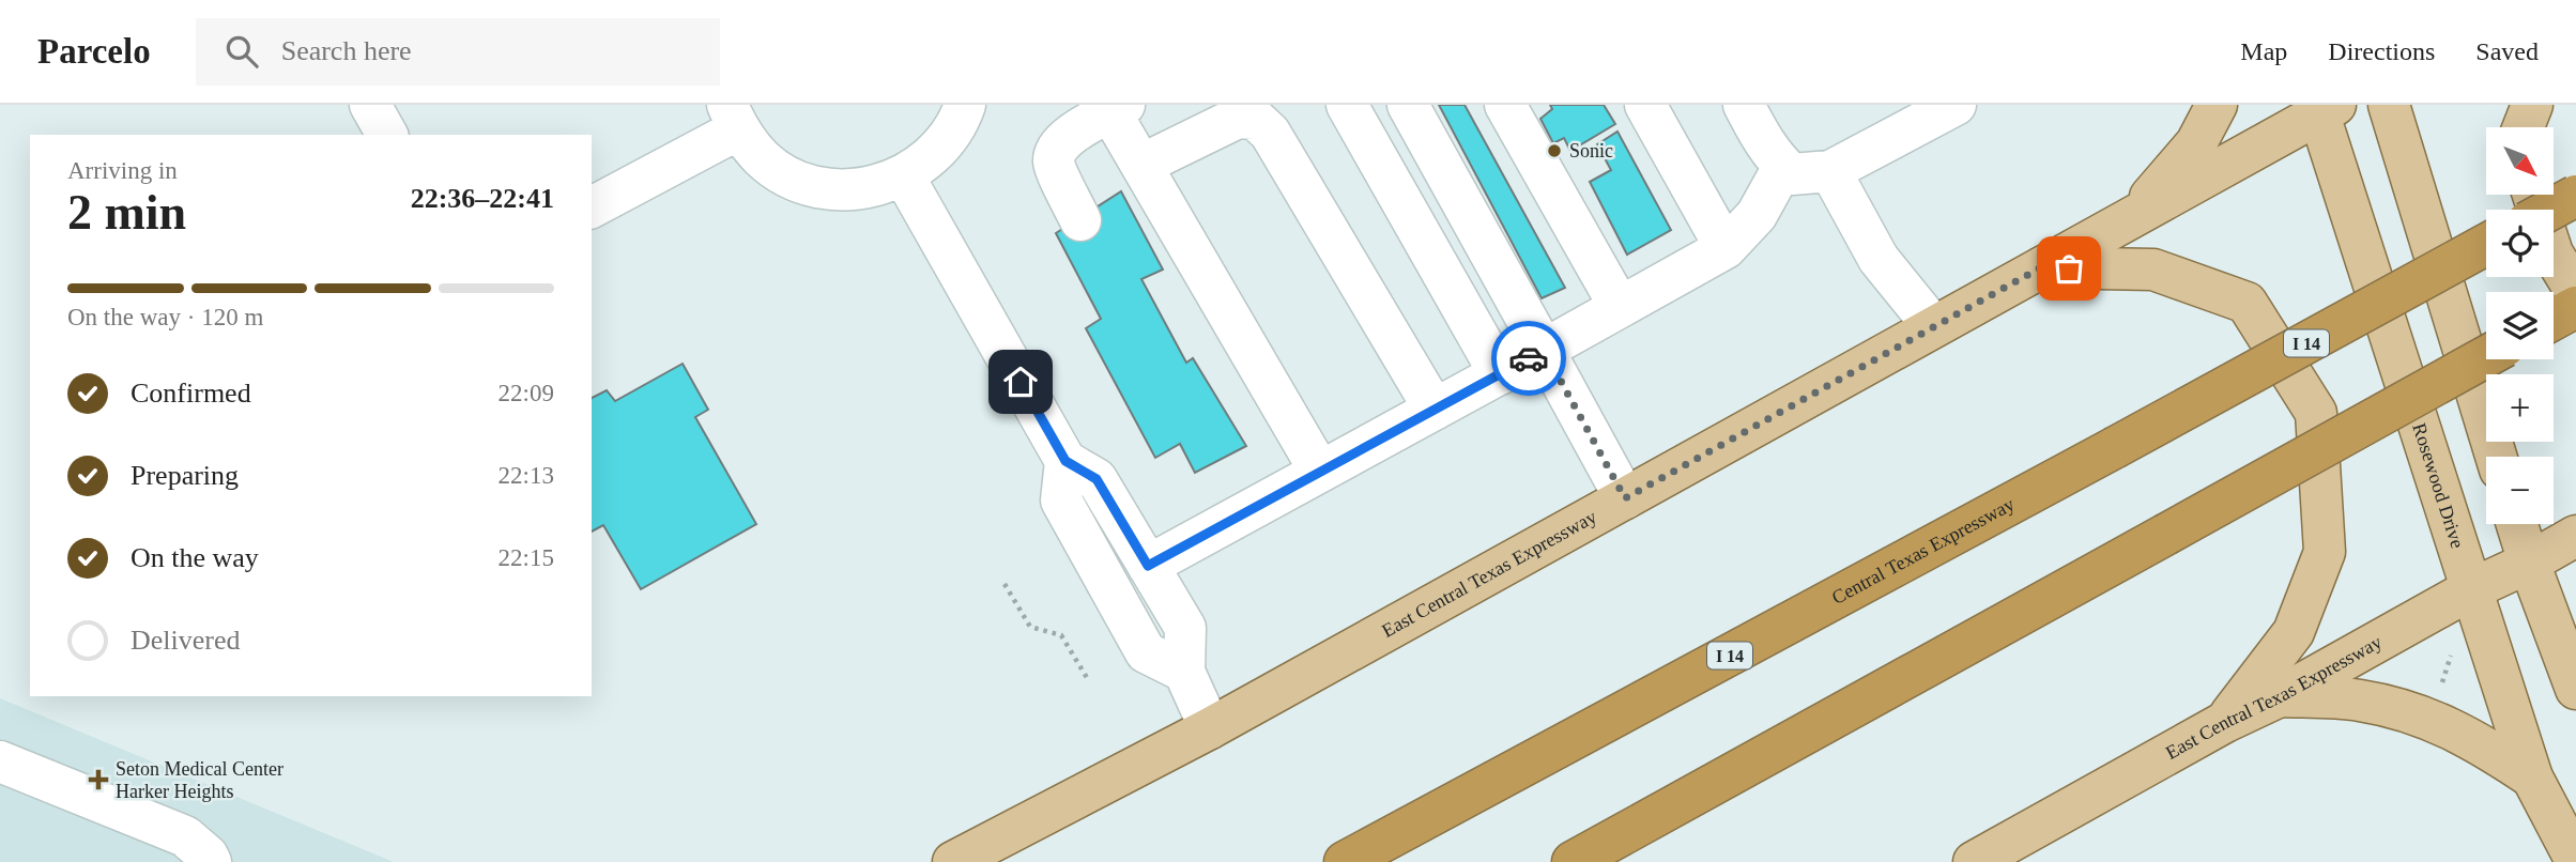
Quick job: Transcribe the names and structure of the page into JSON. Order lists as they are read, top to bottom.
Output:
{
  "streets": {
    "highway": ["I 14", "Central Texas Expressway"],
    "main road": ["Rosewood Drive", "East Central Texas Expressway"]
  },
  "crossings": [
    ["Rosewood Drive", "East Central Texas Expressway"]
  ],
  "places": {
    "other": ["Sonic"],
    "health": ["Seton Medical Center Harker Heights"]
  },
  "north": "bottom right",
  "page": {
    "header": "Parcelo",
    "search": "Search here",
    "nav": ["Map", "Directions", "Saved"],
    "map_buttons": ["+", "−"],
    "heading": ["2 min", "Arriving in", "22:36–22:41"],
    "bar": "On the way · 120 m",
    "list": [
      ["Confirmed", "22:09"],
      ["Preparing", "22:13"],
      ["On the way", "22:15"],
      "Delivered"
    ]
  }
}
